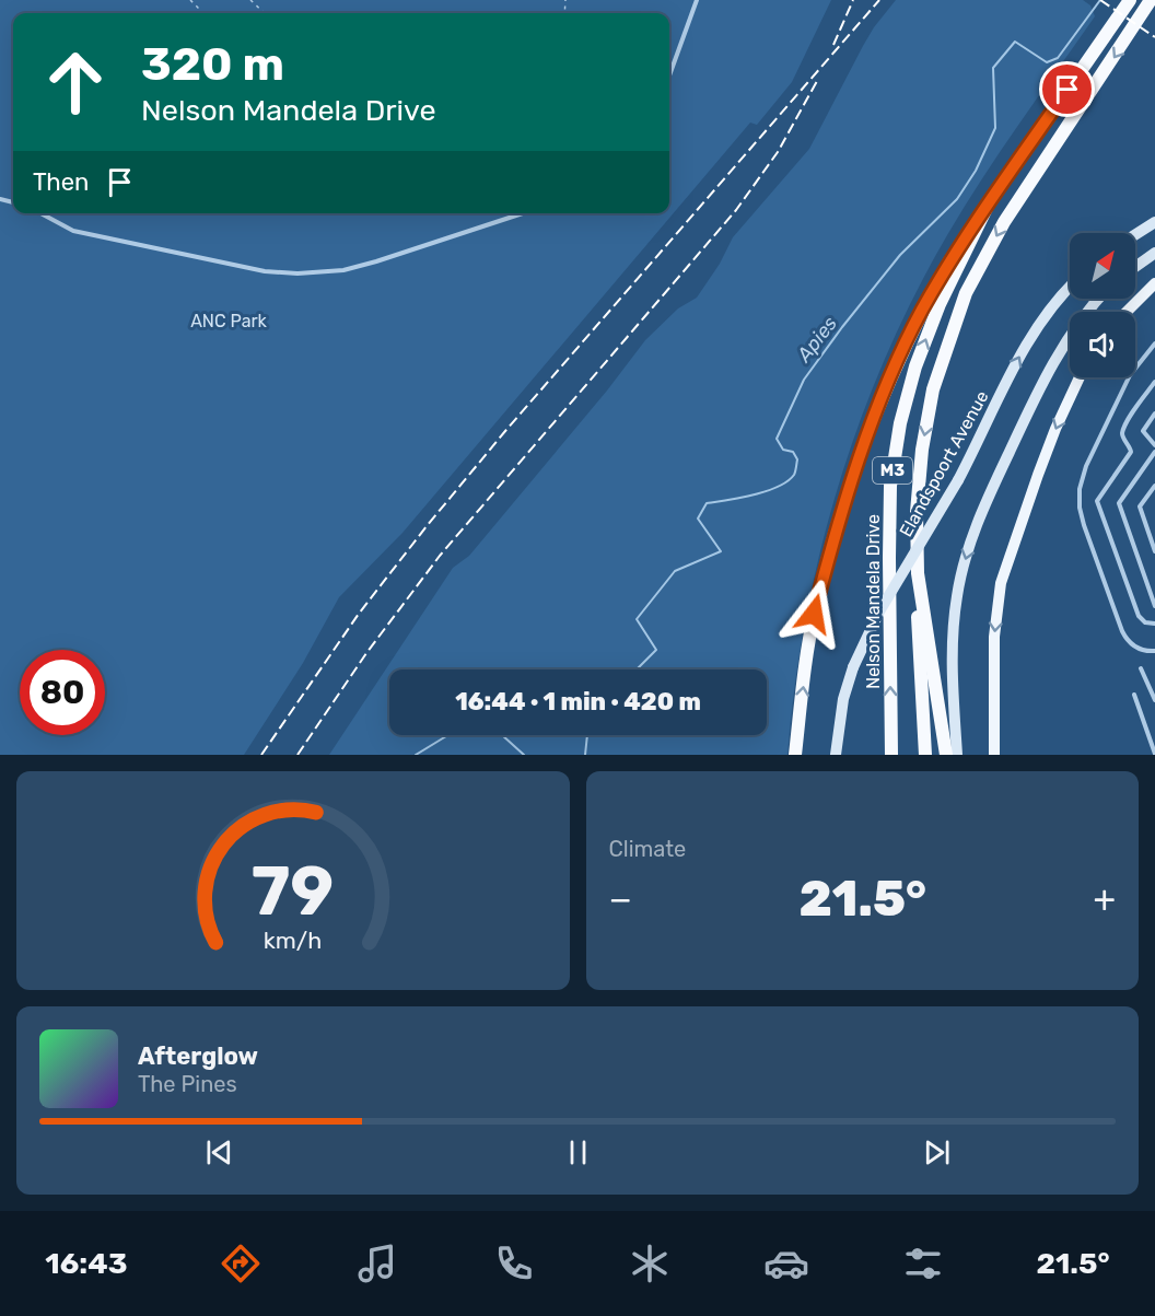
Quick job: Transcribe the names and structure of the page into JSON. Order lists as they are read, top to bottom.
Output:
{
  "streets": {
    "highway": ["M3", "Nelson Mandela Drive"],
    "main road": ["Elandspoort Avenue"]
  },
  "water": ["Apies"],
  "parks": ["ANC Park"],
  "north": "top right",
  "page": {
    "turn": ["320 m", "Nelson Mandela Drive"],
    "then": "Then",
    "limit": "80",
    "trip": "16:44 · 1 min · 420 m",
    "tile": "Climate",
    "heat": ["−", "21.5°", "+"],
    "song": ["Afterglow", "The Pines"],
    "tabs": ["16:43", "21.5°"],
    "gauge": ["79", "km/h"]
  }
}
